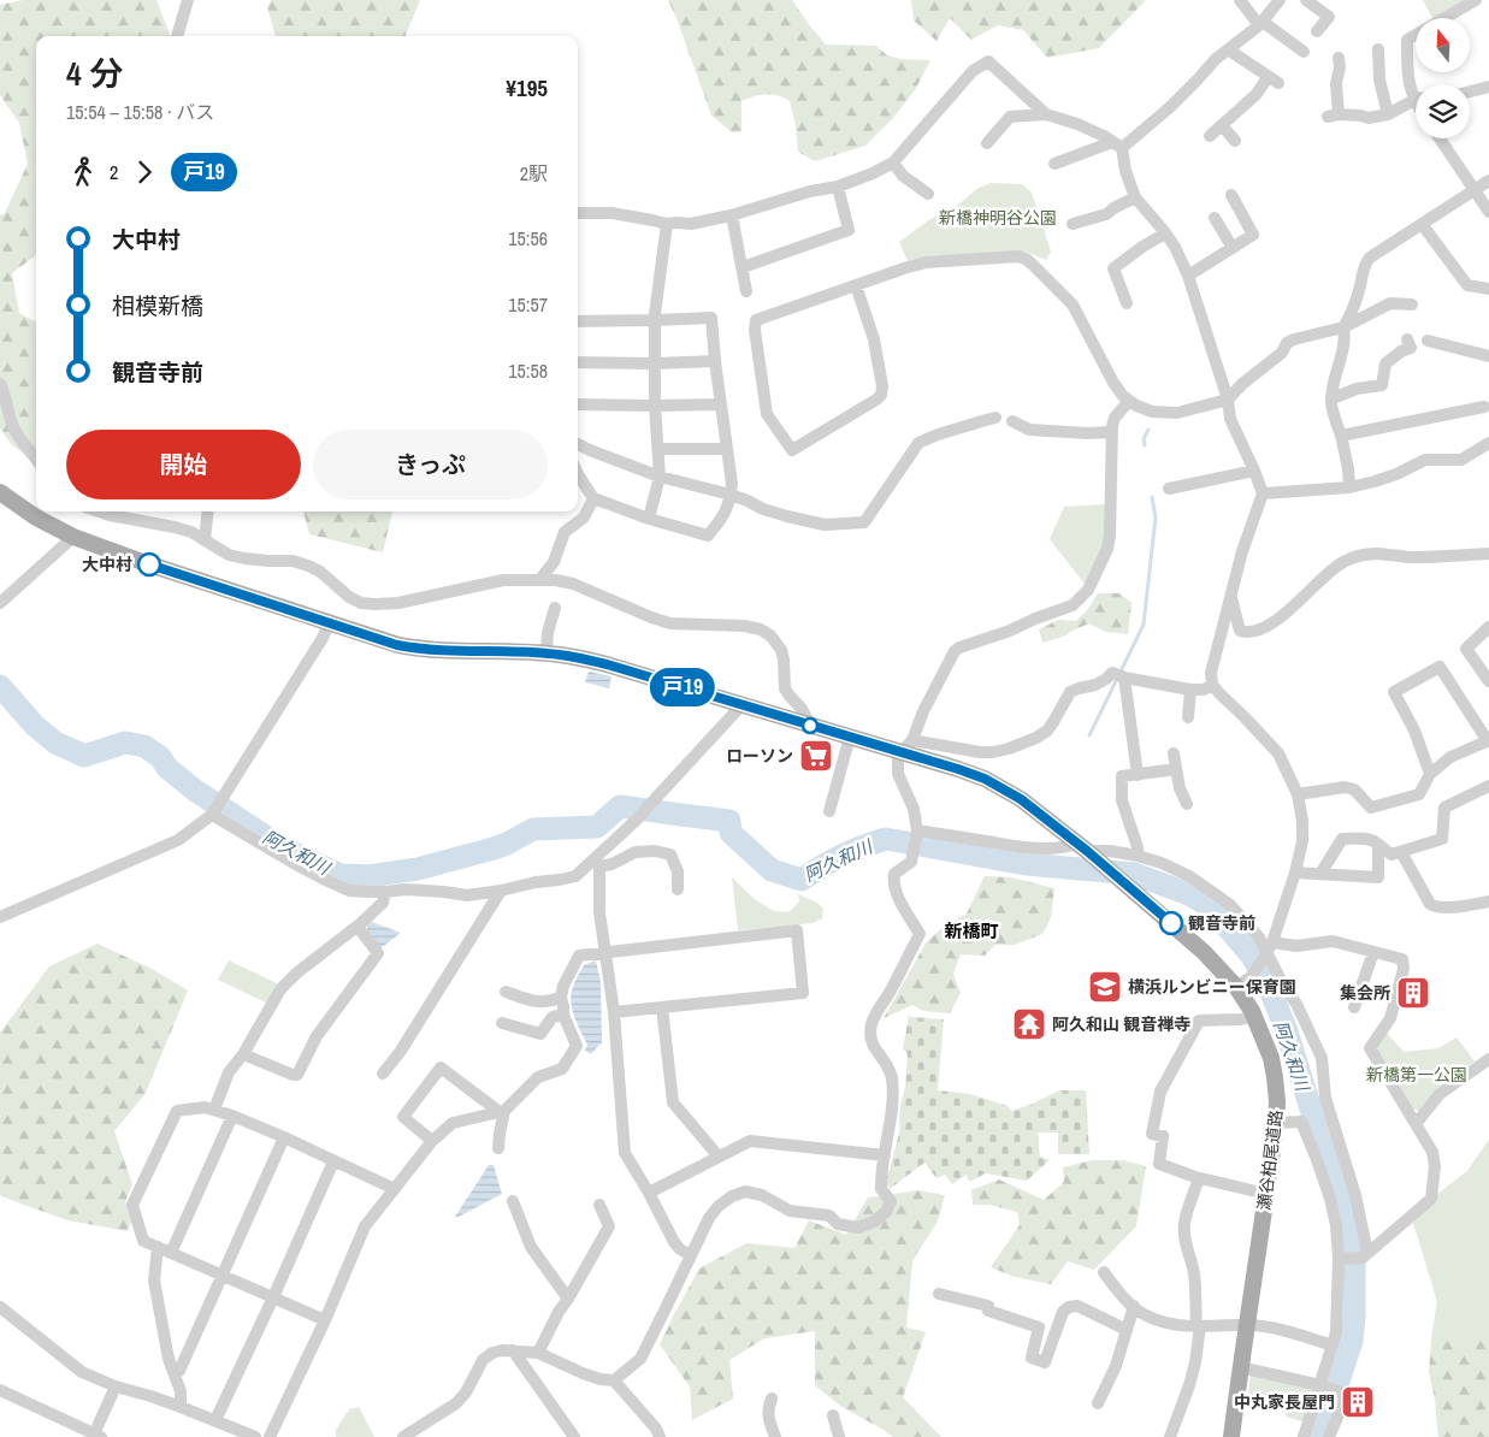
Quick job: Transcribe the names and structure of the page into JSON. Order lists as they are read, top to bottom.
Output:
{
  "streets": {
    "main road": ["瀬谷柏尾道路"]
  },
  "districts": ["新橋町"],
  "water": ["阿久和川"],
  "parks": ["新橋神明谷公園", "新橋第一公園"],
  "places": {
    "other": ["大中村", "観音寺前"],
    "supermarket": ["ローソン"],
    "school or university": ["横浜ルンビニー保育園"],
    "building": ["集会所", "中丸家長屋門"],
    "temple": ["阿久和山 観音禅寺"]
  },
  "lines": ["bus line 戸19"],
  "north": "top",
  "page": {
    "on_map": "戸19",
    "heading": ["4 分", "15:54 – 15:58 · バス", "¥195"],
    "legs": ["2", "戸19", "2駅"],
    "list": [
      {
        "name": "大中村",
        "value": "15:56"
      },
      {
        "name": "相模新橋",
        "value": "15:57"
      },
      {
        "name": "観音寺前",
        "value": "15:58"
      }
    ],
    "buttons": ["開始", "きっぷ"]
  }
}
